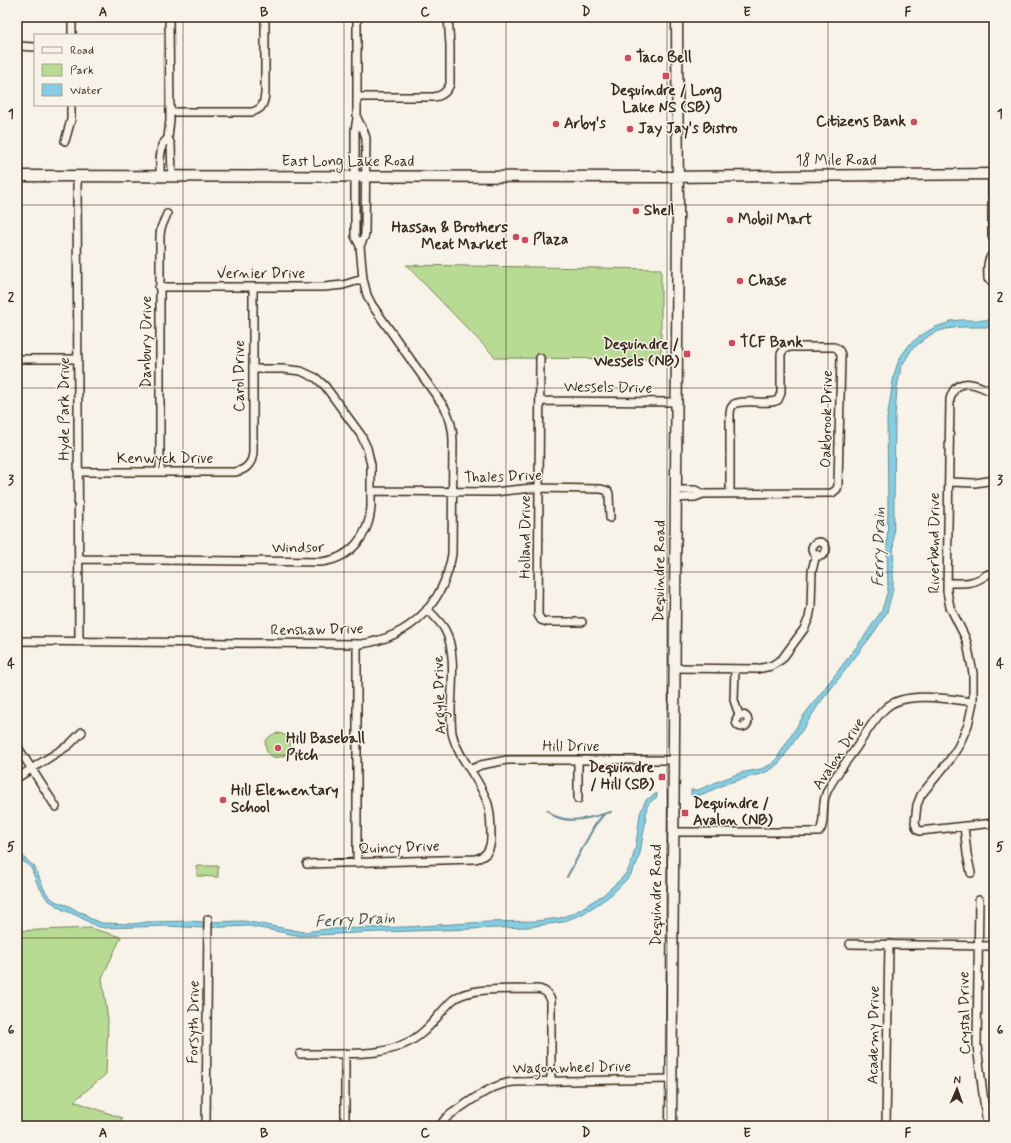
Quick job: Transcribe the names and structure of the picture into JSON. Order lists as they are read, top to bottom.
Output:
{
  "streets": {
    "main road": ["18 Mile Road", "East Long Lake Road", "Dequindre Road"],
    "street": [
      "Vernier Drive",
      "Danbury Drive",
      "Carol Drive",
      "Wessels Drive",
      "Hyde Park Drive",
      "Oakbrook Drive",
      "Kenwyck Drive",
      "Thales Drive",
      "Holland Drive",
      "Riverbend Drive",
      "Windsor",
      "Renshaw Drive",
      "Argyle Drive",
      "Hill Drive",
      "Avalon Drive",
      "Quincy Drive",
      "Crystal Drive",
      "Forsyth Drive",
      "Academy Drive",
      "Wagonwheel Drive"
    ]
  },
  "crossings": [
    ["18 Mile Road", "East Long Lake Road"],
    ["18 Mile Road", "Dequindre Road"],
    ["East Long Lake Road", "Hyde Park Drive"],
    ["East Long Lake Road", "Dequindre Road"],
    ["East Long Lake Road", "Renshaw Drive"],
    ["Vernier Drive", "Danbury Drive"],
    ["Vernier Drive", "Carol Drive"],
    ["Vernier Drive", "Renshaw Drive"],
    ["Danbury Drive", "Kenwyck Drive"],
    ["Carol Drive", "Kenwyck Drive"],
    ["Carol Drive", "Windsor"],
    ["Wessels Drive", "Holland Drive"],
    ["Wessels Drive", "Dequindre Road"],
    ["Hyde Park Drive", "Kenwyck Drive"],
    ["Hyde Park Drive", "Windsor"],
    ["Hyde Park Drive", "Renshaw Drive"],
    ["Thales Drive", "Holland Drive"],
    ["Thales Drive", "Windsor"],
    ["Thales Drive", "Renshaw Drive"],
    ["Riverbend Drive", "Avalon Drive"],
    ["Dequindre Road", "Hill Drive"],
    ["Dequindre Road", "Avalon Drive"],
    ["Dequindre Road", "Wagonwheel Drive"],
    ["Renshaw Drive", "Argyle Drive"],
    ["Argyle Drive", "Hill Drive"],
    ["Argyle Drive", "Quincy Drive"]
  ],
  "water": ["Ferry Drain"],
  "places": {
    "other": [
      "Taco Bell",
      "Citizens Bank",
      "Arby's",
      "Jay Jay's Bistro",
      "Shell",
      "Mobil Mart",
      "Hassan & Brothers Meat Market",
      "Plaza",
      "Chase",
      "TCF Bank",
      "Hill Baseball Pitch",
      "Hill Elementary School"
    ],
    "transit": [
      "Dequindre / Long Lake NS (SB)",
      "Dequindre / Wessels (NB)",
      "Dequindre / Hill (SB)",
      "Dequindre / Avalon (NB)"
    ]
  },
  "legend": ["Road", "Park", "Water"],
  "north": "top",
  "grid": {
    "columns": [
      "A",
      "B",
      "C",
      "D",
      "E",
      "F"
    ],
    "rows": [
      "1",
      "2",
      "3",
      "4",
      "5",
      "6"
    ]
  }
}
